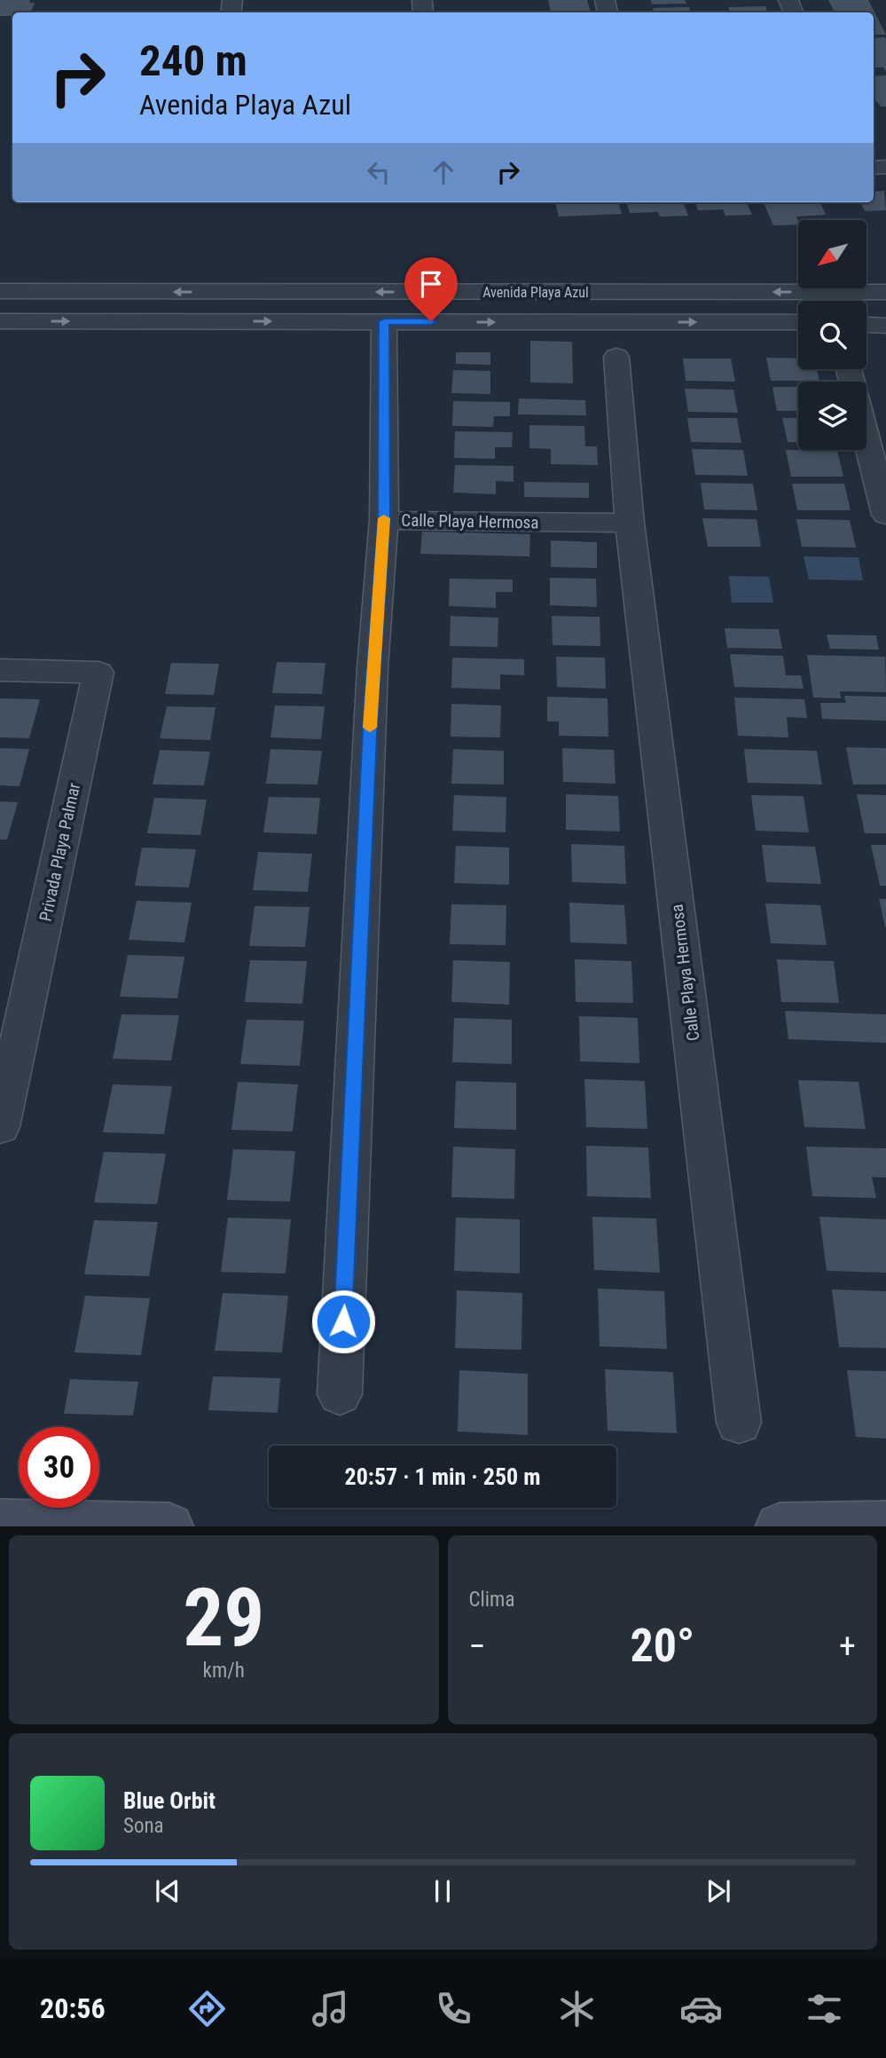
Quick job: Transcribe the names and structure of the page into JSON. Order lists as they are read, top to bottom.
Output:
{
  "streets": {
    "street": ["Avenida Playa Azul", "Calle Playa Hermosa", "Privada Playa Palmar"]
  },
  "crossings": [
    ["Avenida Playa Azul", "Calle Playa Hermosa"]
  ],
  "north": "bottom left",
  "page": {
    "turn": ["240 m", "Avenida Playa Azul"],
    "limit": "30",
    "trip": "20:57 · 1 min · 250 m",
    "tile": [
      ["29", "km/h"],
      "Clima"
    ],
    "heat": ["−", "20°", "+"],
    "song": ["Blue Orbit", "Sona"],
    "tabs": "20:56"
  }
}
